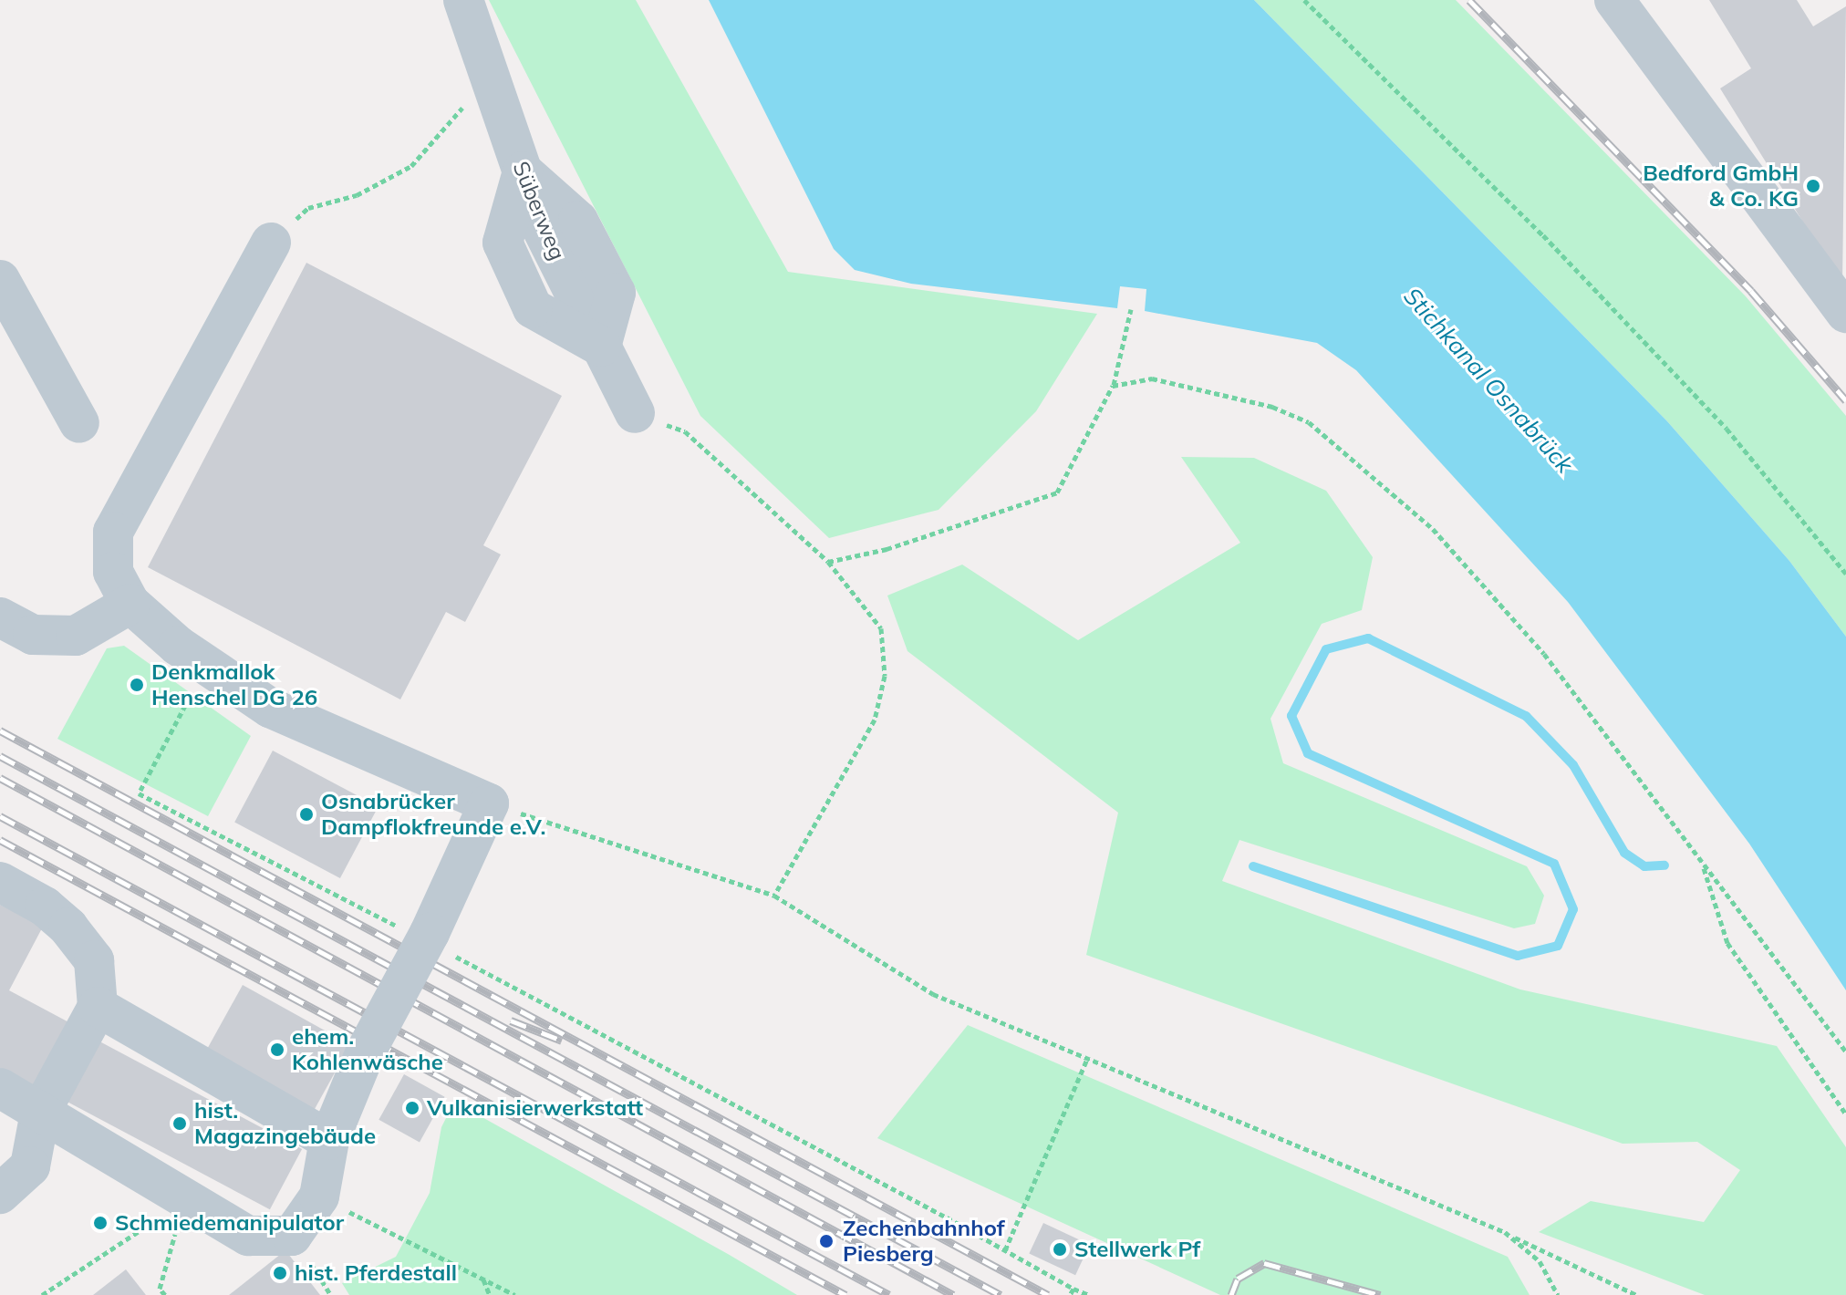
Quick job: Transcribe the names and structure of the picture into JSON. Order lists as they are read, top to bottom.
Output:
{
  "streets": {
    "street": ["Süberweg"]
  },
  "water": ["Stichkanal Osnabrück"],
  "places": [
    "Bedford GmbH & Co. KG",
    "Denkmallok Henschel DG 26",
    "Osnabrücker Dampflokfreunde e.V.",
    "ehem. Kohlenwäsche",
    "Vulkanisierwerkstatt",
    "hist. Magazingebäude",
    "Schmiedemanipulator",
    "Zechenbahnhof Piesberg",
    "Stellwerk Pf",
    "hist. Pferdestall"
  ]
}
